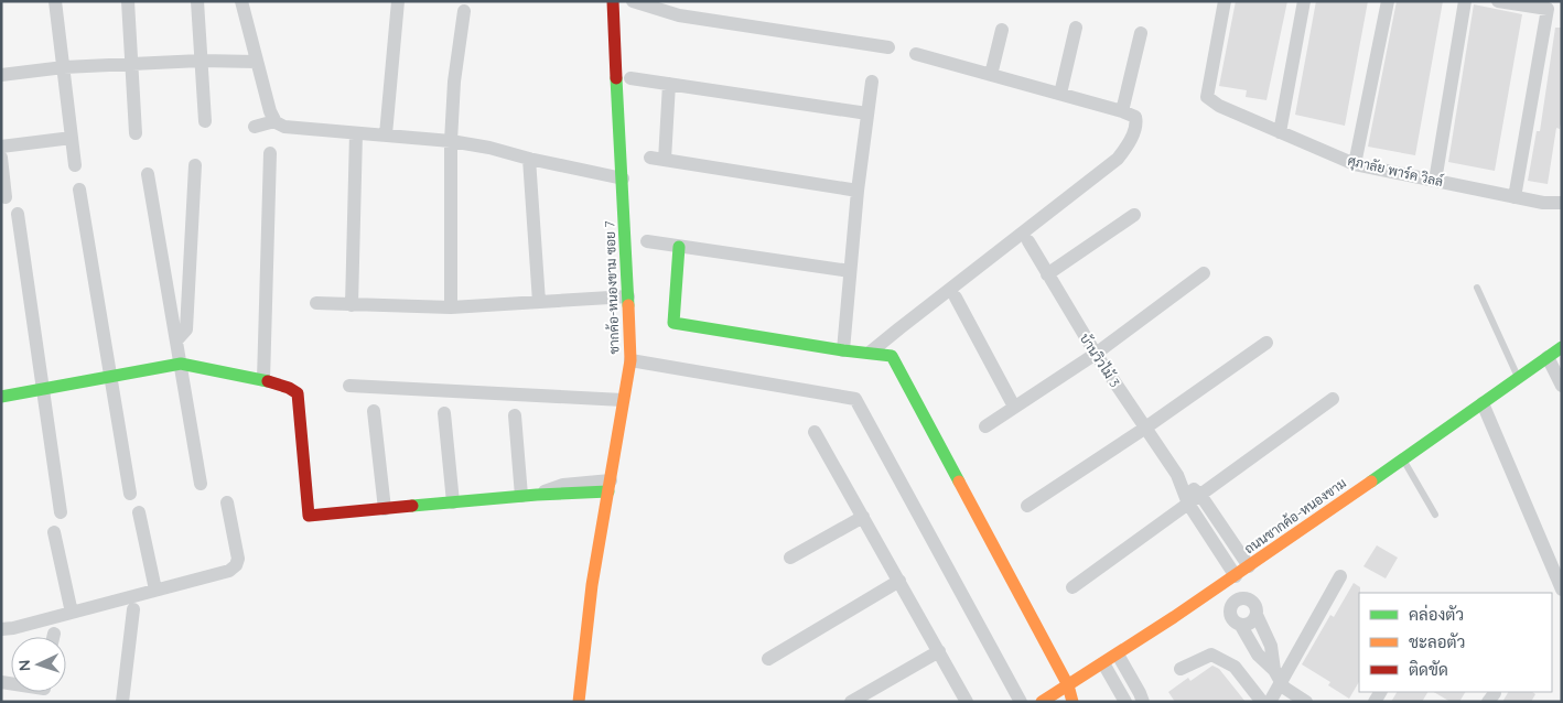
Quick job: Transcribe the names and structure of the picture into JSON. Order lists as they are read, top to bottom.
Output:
{
  "streets": {
    "street": [
      "ศุภาลัย พาร์ค วิลล์",
      "ชากค้อ-หนองขาม ซอย 7",
      "บ้านวิวไม้ 3",
      "ถนนชากค้อ-หนองขาม"
    ]
  },
  "crossings": [
    ["บ้านวิวไม้ 3", "ถนนชากค้อ-หนองขาม"]
  ],
  "legend": ["คล่องตัว", "ชะลอตัว", "ติดขัด"],
  "north": "left"
}
